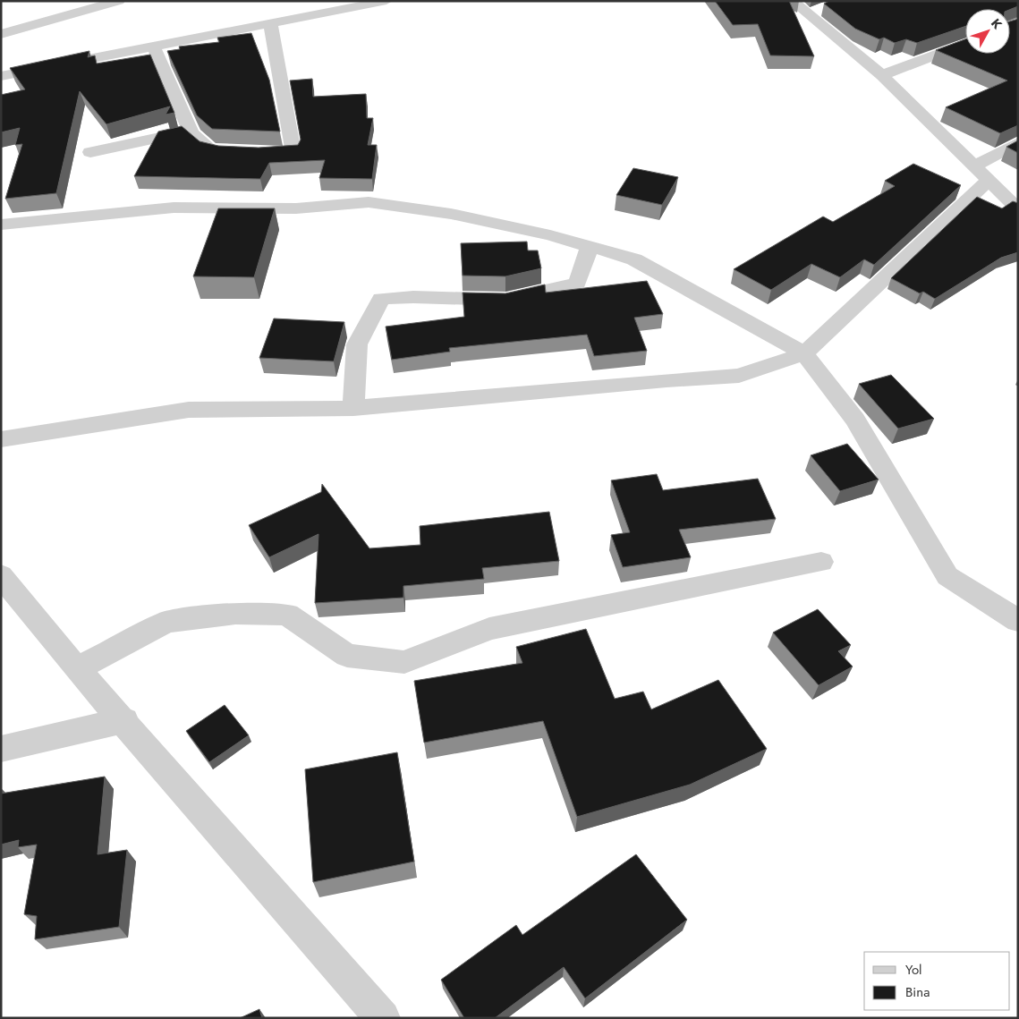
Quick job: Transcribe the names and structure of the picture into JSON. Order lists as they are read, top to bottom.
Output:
{
  "legend": ["Yol", "Bina"],
  "north": "top right"
}
